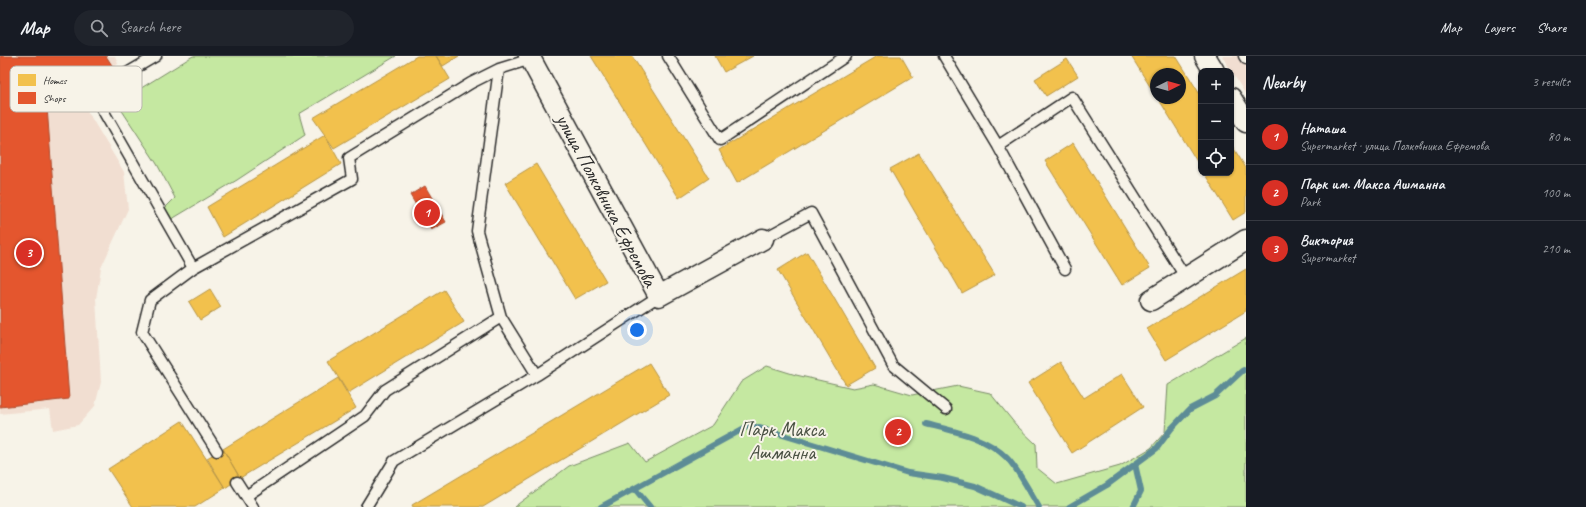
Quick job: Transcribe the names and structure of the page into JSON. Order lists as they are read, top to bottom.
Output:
{
  "streets": {
    "street": ["улица Полковника Ефремова"]
  },
  "parks": ["Парк Макса Ашманна"],
  "legend": ["Homes", "Shops"],
  "north": "right",
  "page": {
    "header": "Map",
    "search": "Search here",
    "nav": ["Map", "Layers", "Share"],
    "heading": ["Nearby", "3 results"],
    "map_buttons": ["+", "−"],
    "list": [
      {
        "mark": "1",
        "name": "Наташа",
        "note": "Supermarket · улица Полковника Ефремова",
        "value": "80 m"
      },
      {
        "mark": "2",
        "name": "Парк им. Макса Ашманна",
        "note": "Park",
        "value": "100 m"
      },
      {
        "mark": "3",
        "name": "Виктория",
        "note": "Supermarket",
        "value": "210 m"
      }
    ],
    "pins": ["1", "3", "2"]
  }
}
